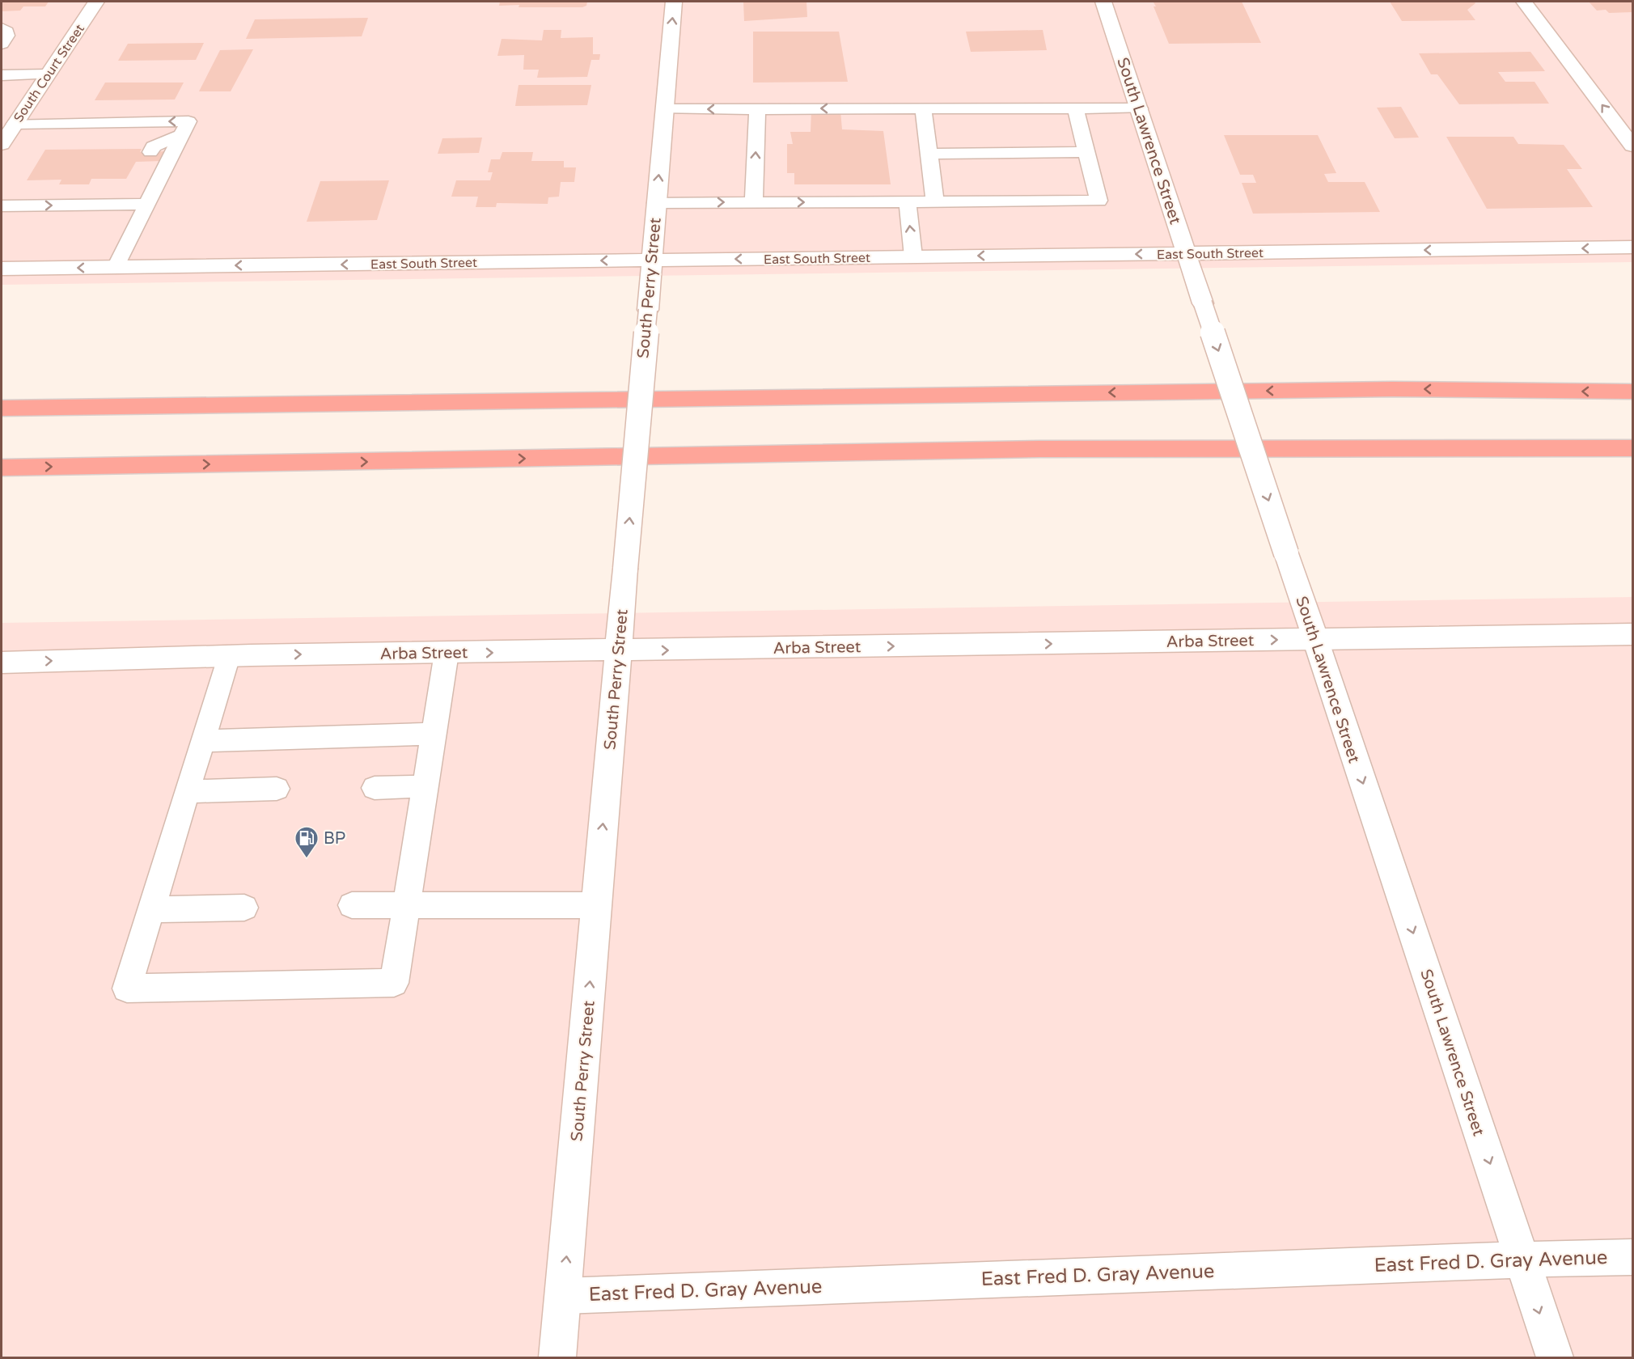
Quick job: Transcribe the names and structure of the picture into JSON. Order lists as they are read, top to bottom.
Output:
{
  "streets": {
    "main road": [
      "South Court Street",
      "South Lawrence Street",
      "East South Street",
      "South Perry Street",
      "Arba Street",
      "East Fred D. Gray Avenue"
    ]
  },
  "crossings": [
    ["South Lawrence Street", "East South Street"],
    ["South Lawrence Street", "Arba Street"],
    ["South Lawrence Street", "East Fred D. Gray Avenue"],
    ["East South Street", "South Perry Street"],
    ["South Perry Street", "Arba Street"],
    ["South Perry Street", "East Fred D. Gray Avenue"]
  ],
  "one_way": [
    "South Lawrence Street",
    "East South Street",
    "South Perry Street",
    "Arba Street"
  ],
  "places": {
    "fuel station": ["BP"]
  }
}
